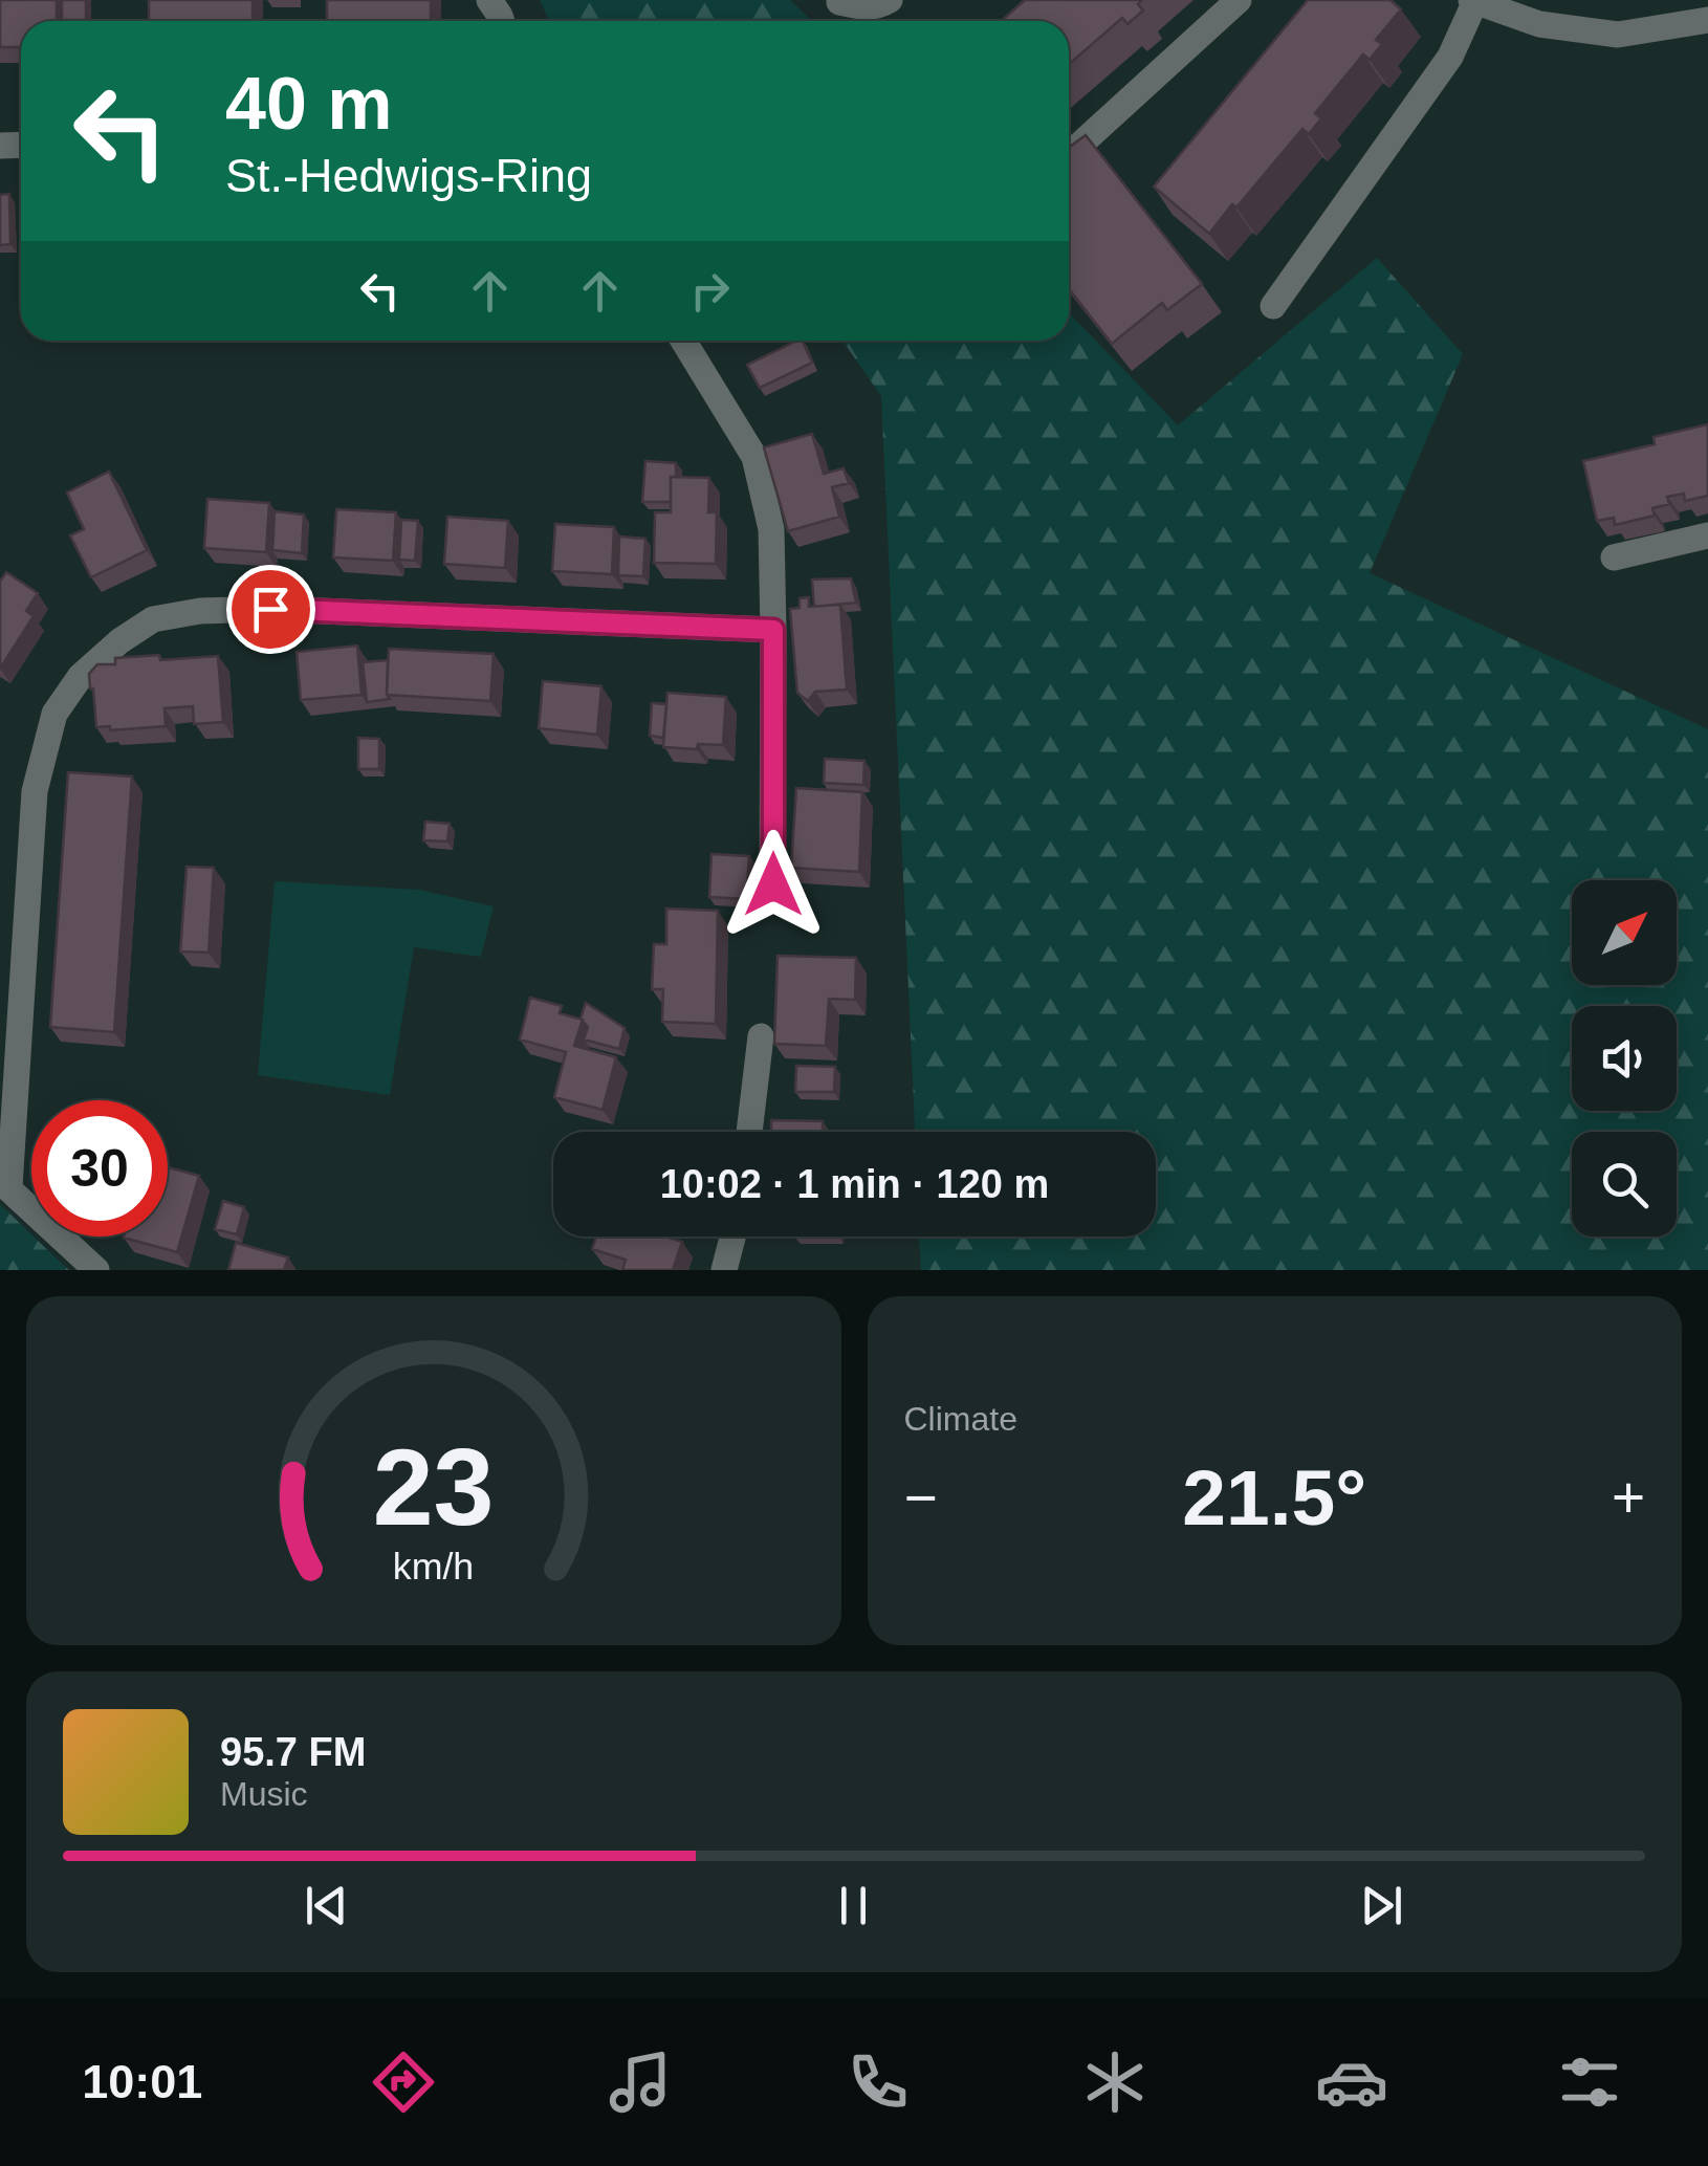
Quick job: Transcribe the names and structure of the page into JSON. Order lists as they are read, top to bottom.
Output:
{
  "north": "top right",
  "page": {
    "turn": ["40 m", "St.-Hedwigs-Ring"],
    "limit": "30",
    "trip": "10:02 · 1 min · 120 m",
    "tile": "Climate",
    "heat": ["−", "21.5°", "+"],
    "song": ["95.7 FM", "Music"],
    "tabs": "10:01",
    "gauge": ["23", "km/h"]
  }
}
